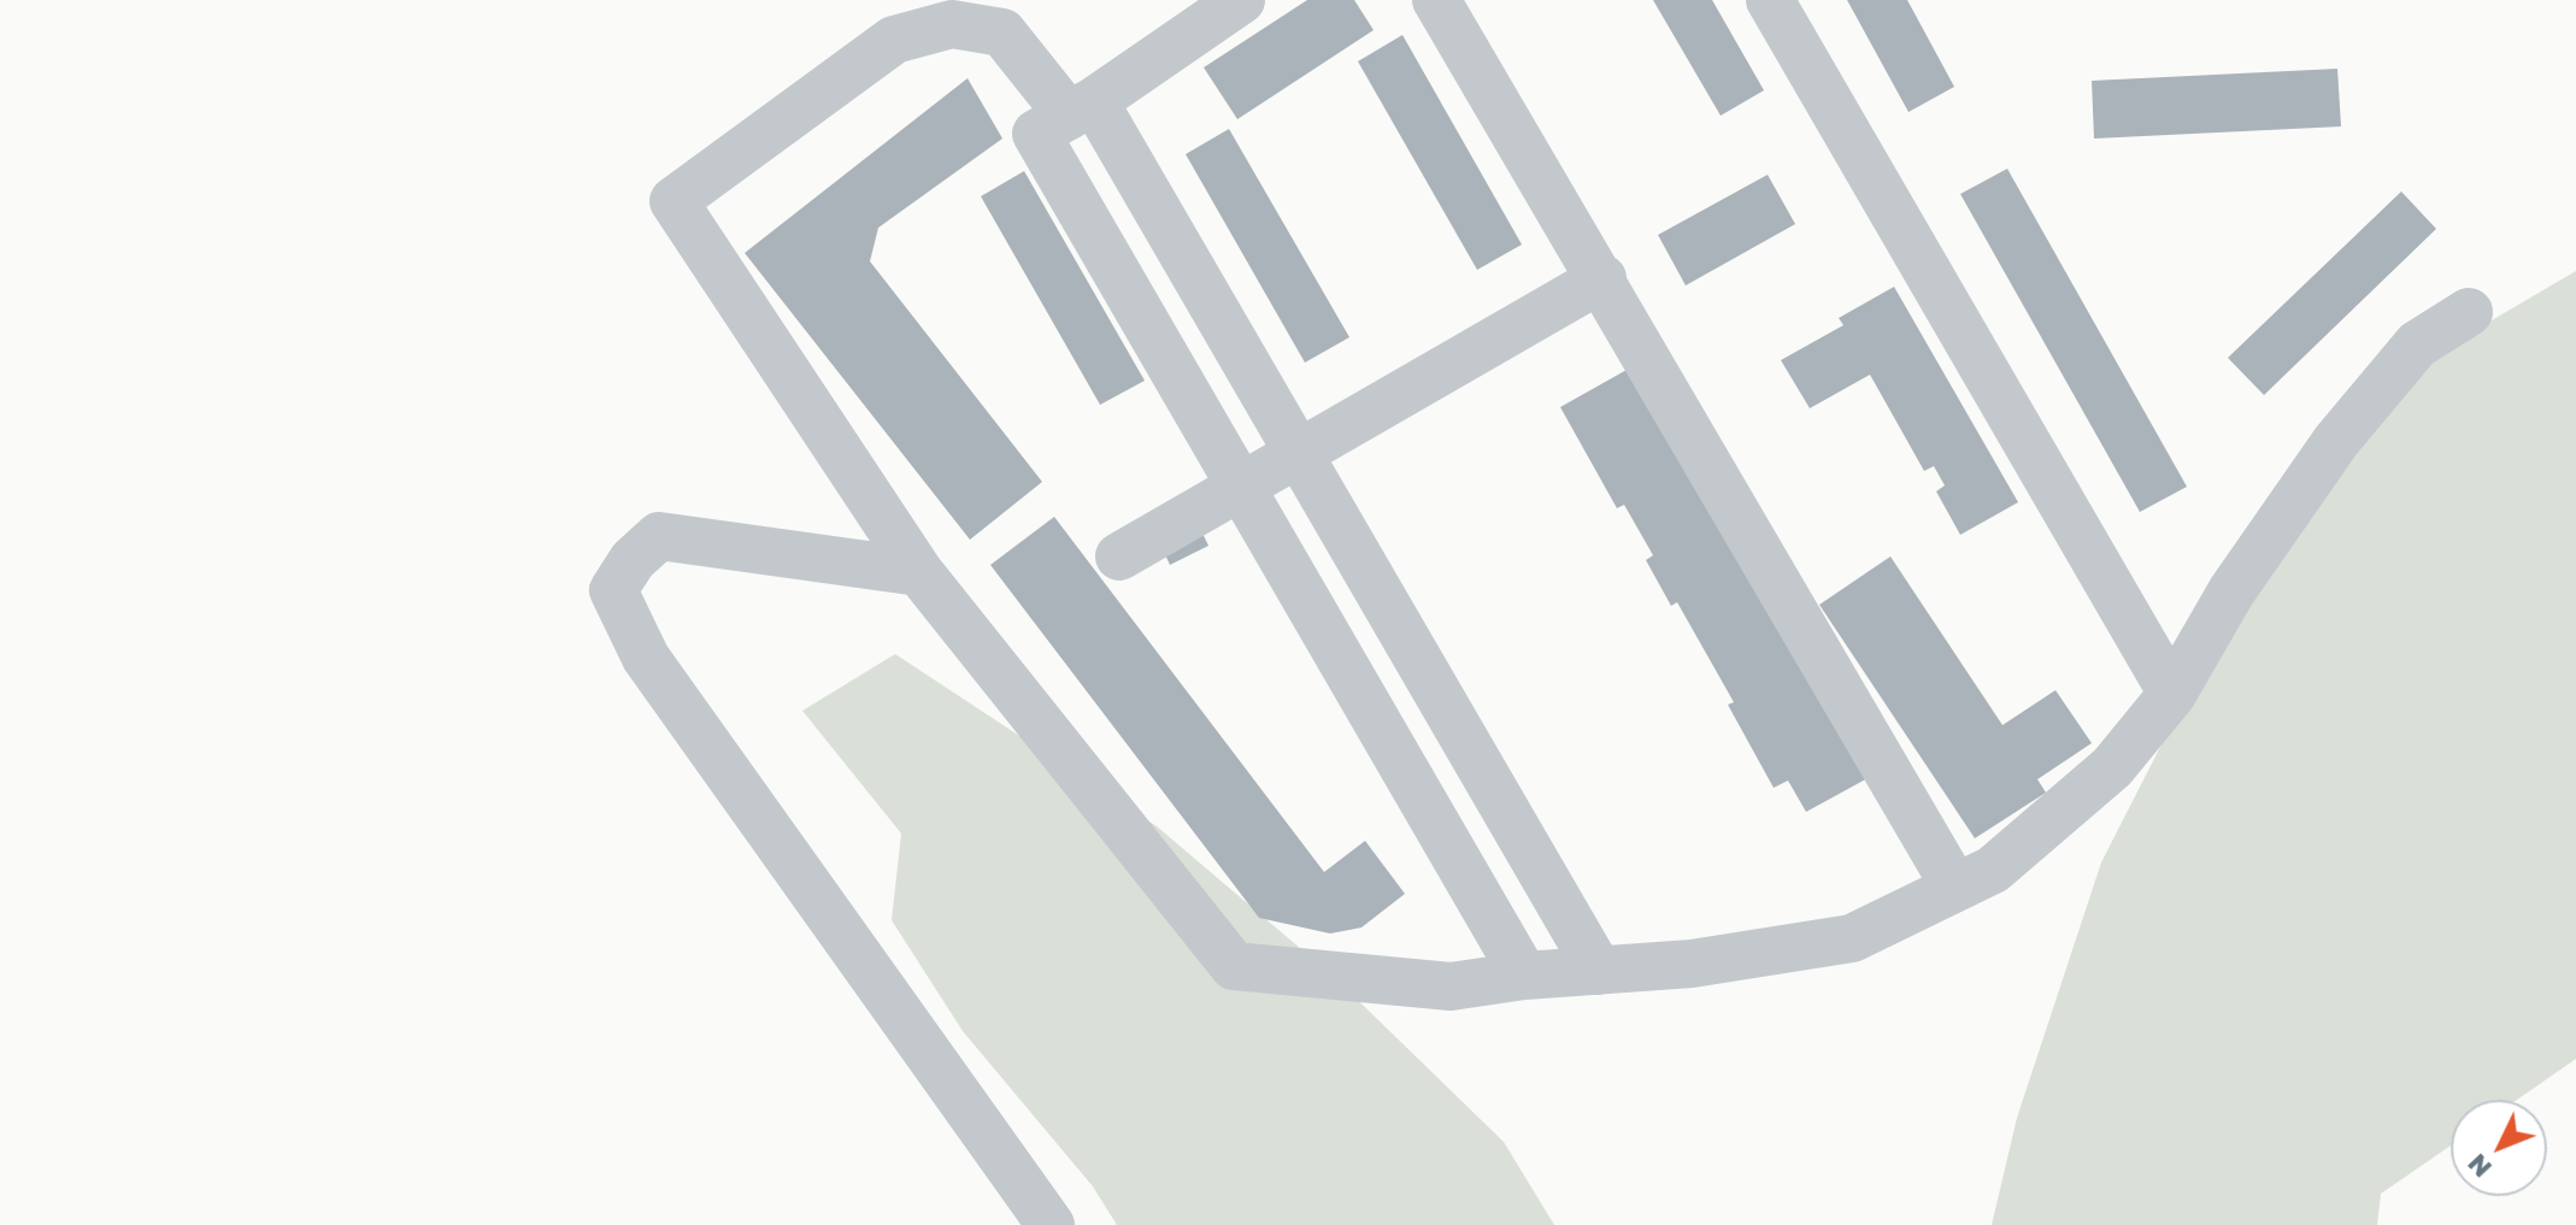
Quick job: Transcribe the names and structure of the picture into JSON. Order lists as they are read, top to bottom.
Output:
{
  "north": "bottom left"
}
